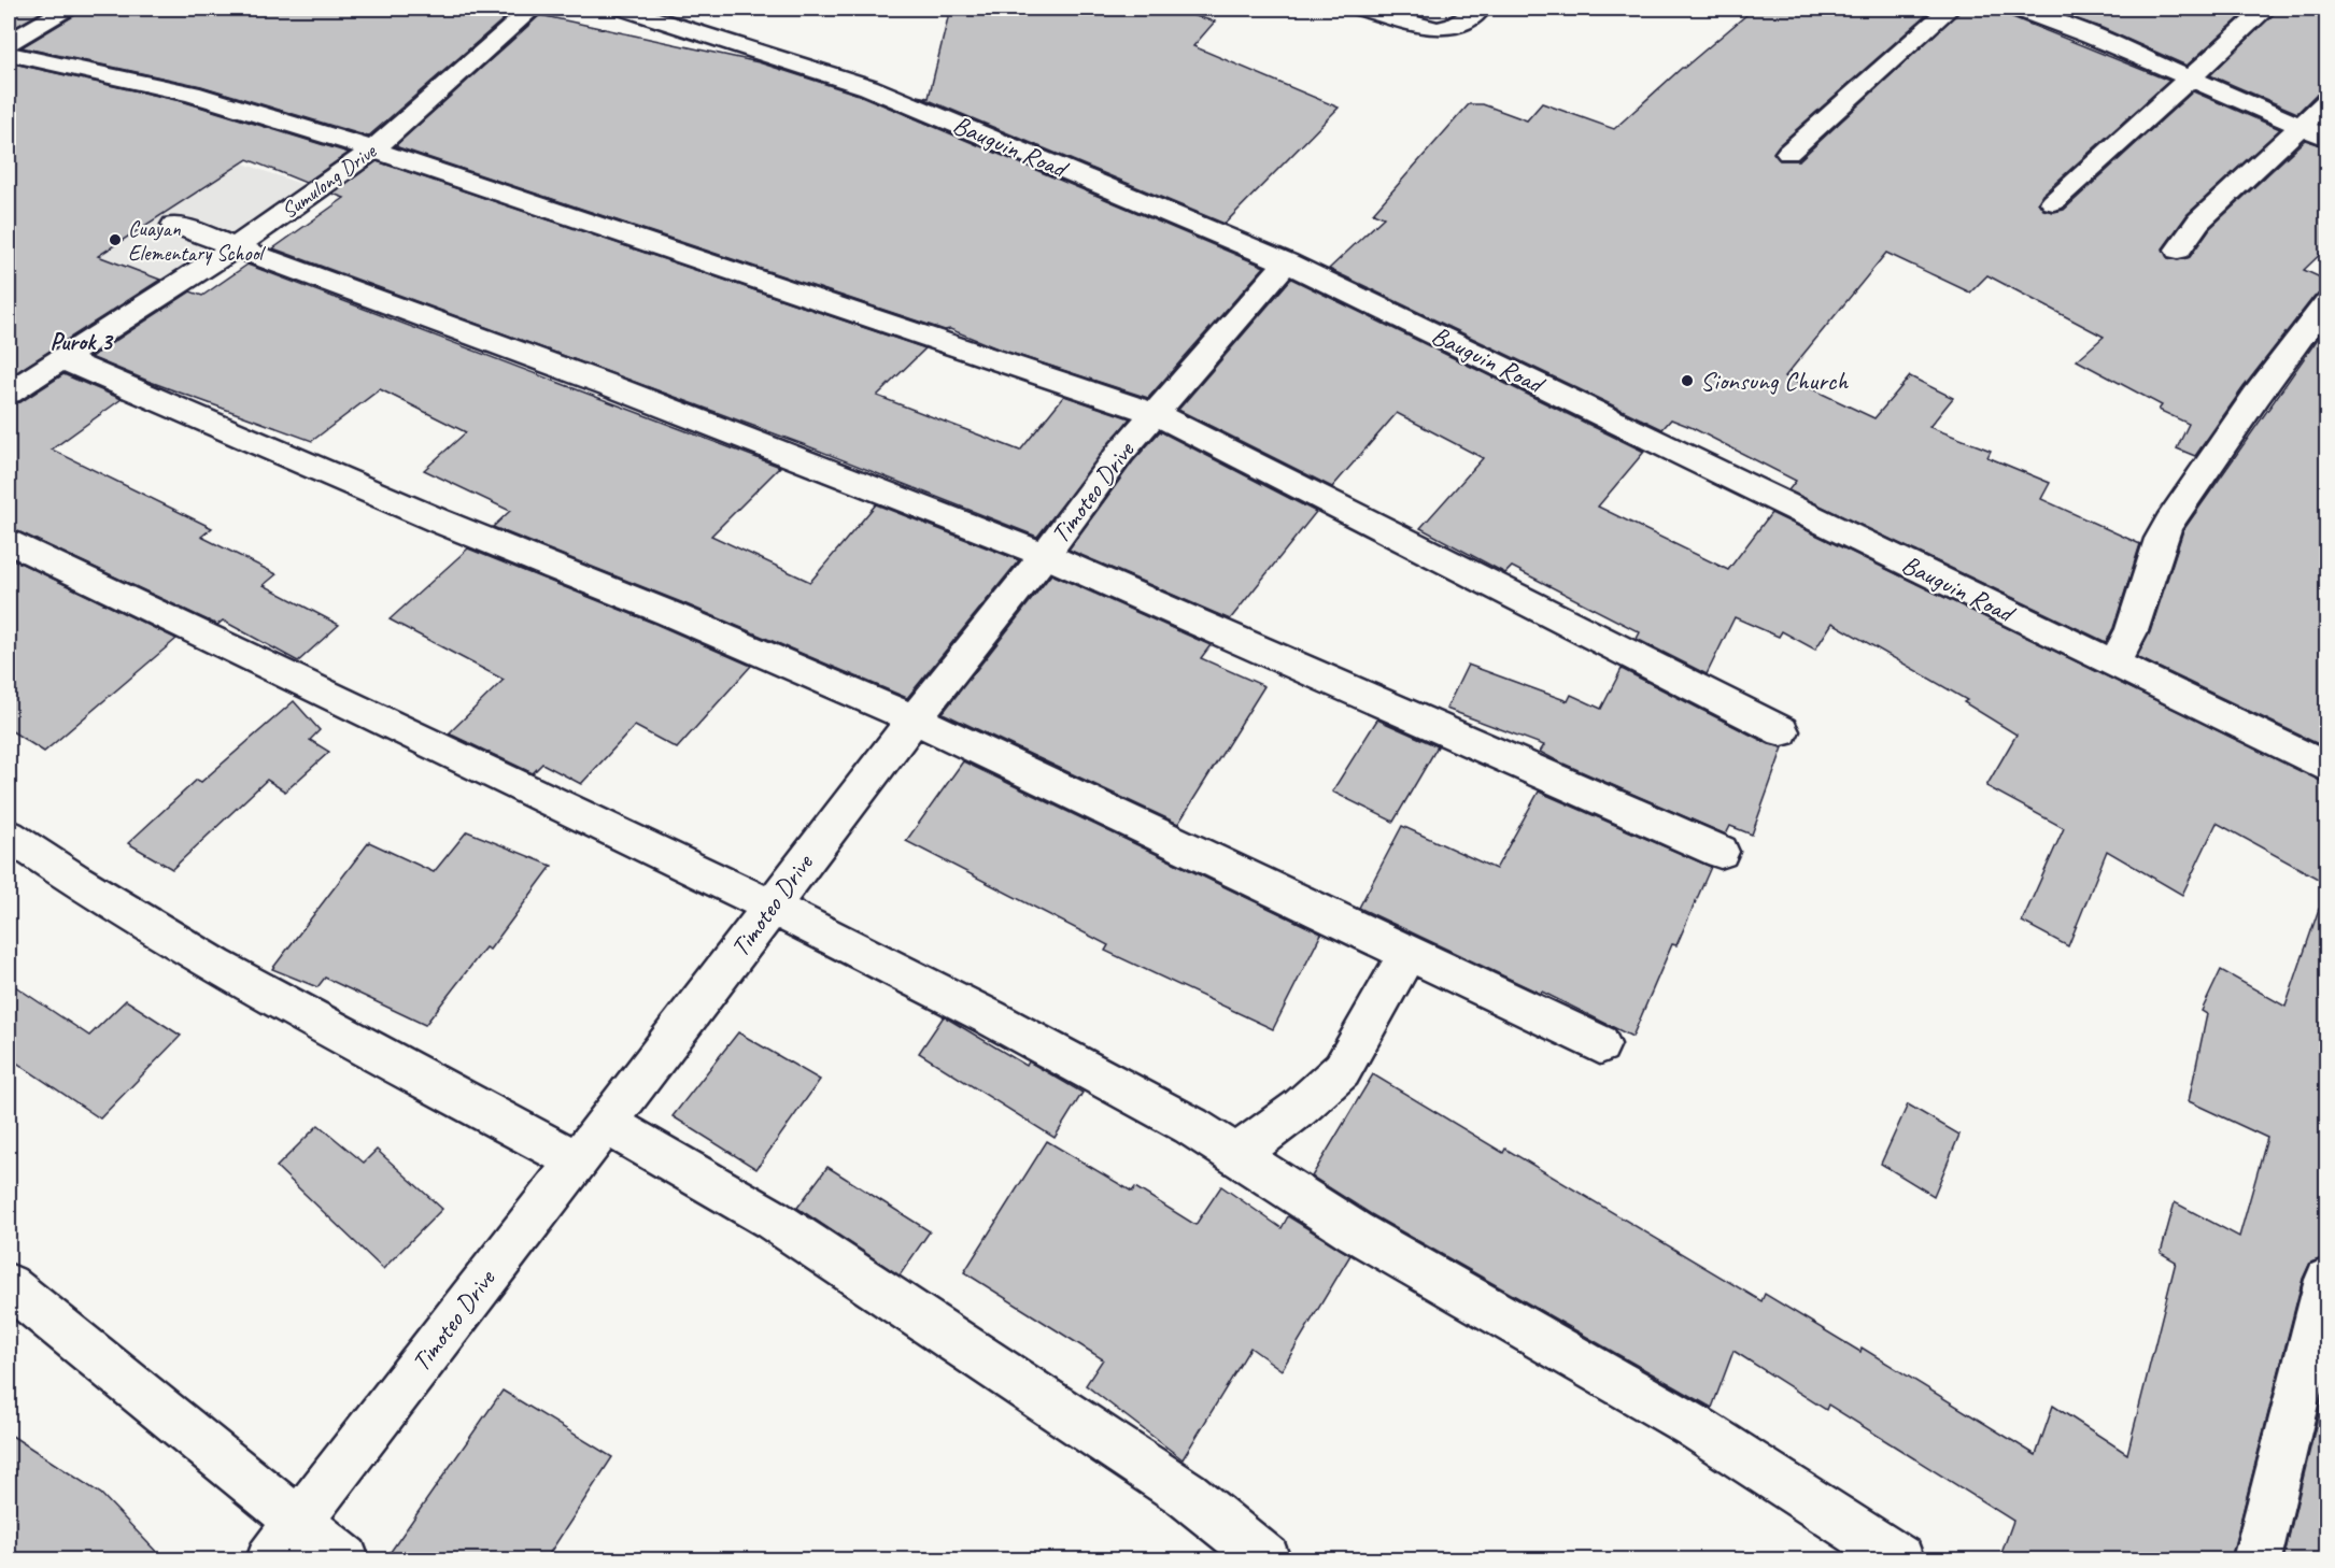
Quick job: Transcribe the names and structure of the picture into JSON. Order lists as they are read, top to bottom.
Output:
{
  "streets": {
    "street": ["Bauguin Road", "Sumulong Drive", "Timoteo Drive"]
  },
  "crossings": [
    ["Bauguin Road", "Timoteo Drive"]
  ],
  "districts": ["Purok 3"],
  "places": ["Cuayan Elementary School", "Sionsung Church"]
}
